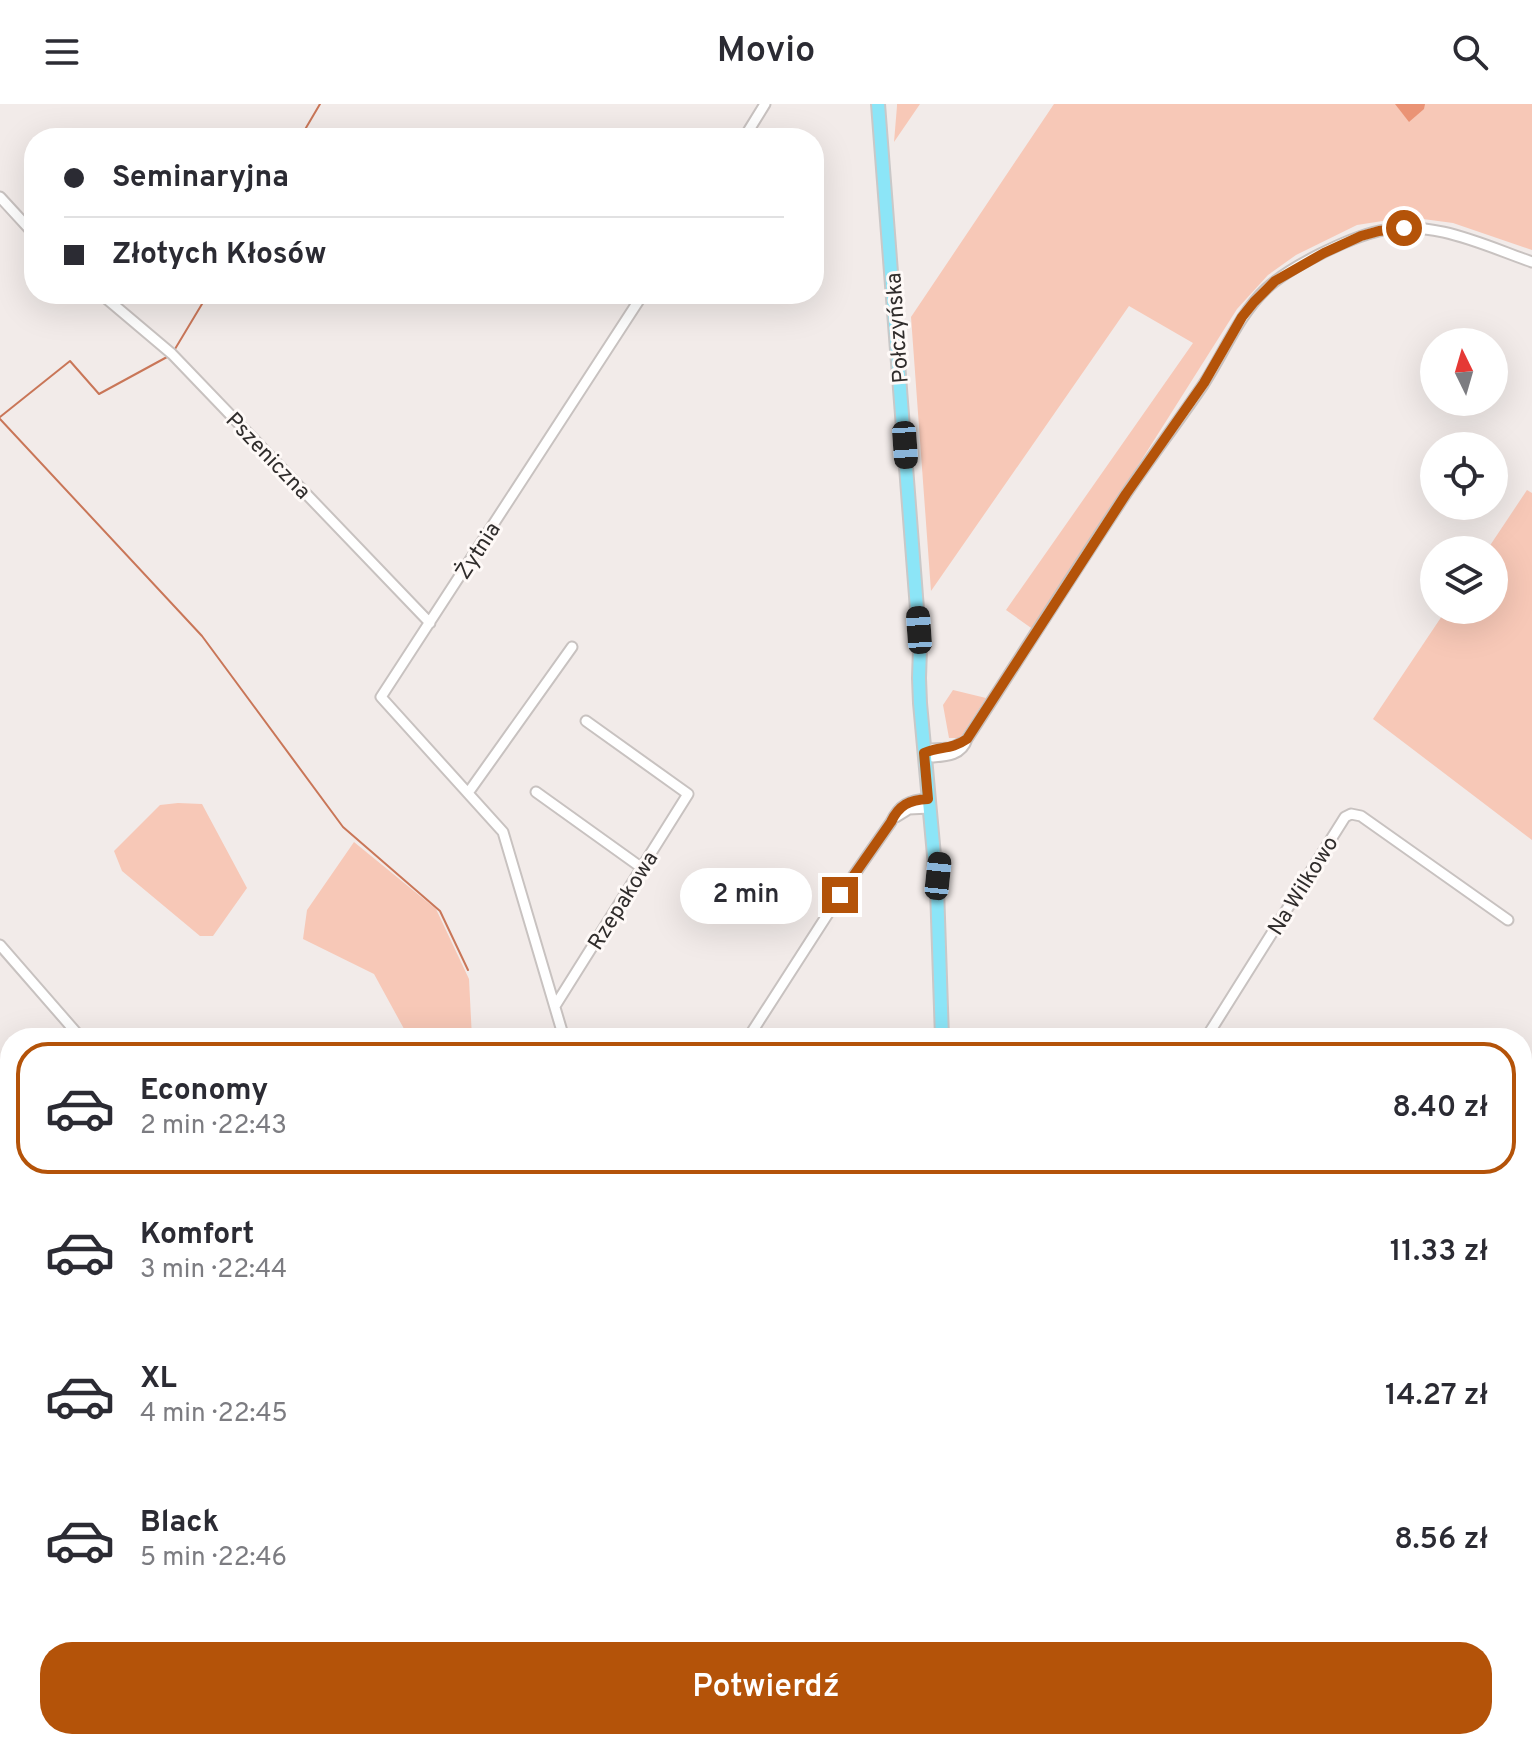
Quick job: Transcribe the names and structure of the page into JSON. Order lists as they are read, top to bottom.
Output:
{
  "streets": {
    "main road": ["Połczyńska"],
    "street": [
      "Pszeniczna",
      "Żytnia",
      "Na Wilkowo",
      "Rzepakowa"
    ]
  },
  "crossings": [
    ["Pszeniczna", "Żytnia"],
    ["Żytnia", "Rzepakowa"]
  ],
  "north": "top",
  "page": {
    "header": "Movio",
    "banner": ["Seminaryjna", "Złotych Kłosów"],
    "bubble": "2 min",
    "list": [
      {
        "name": "Economy",
        "note": "2 min · 22:43",
        "value": "8.40 zł"
      },
      {
        "name": "Komfort",
        "note": "3 min · 22:44",
        "value": "11.33 zł"
      },
      {
        "name": "XL",
        "note": "4 min · 22:45",
        "value": "14.27 zł"
      },
      {
        "name": "Black",
        "note": "5 min · 22:46",
        "value": "8.56 zł"
      }
    ],
    "buttons": "Potwierdź"
  }
}
